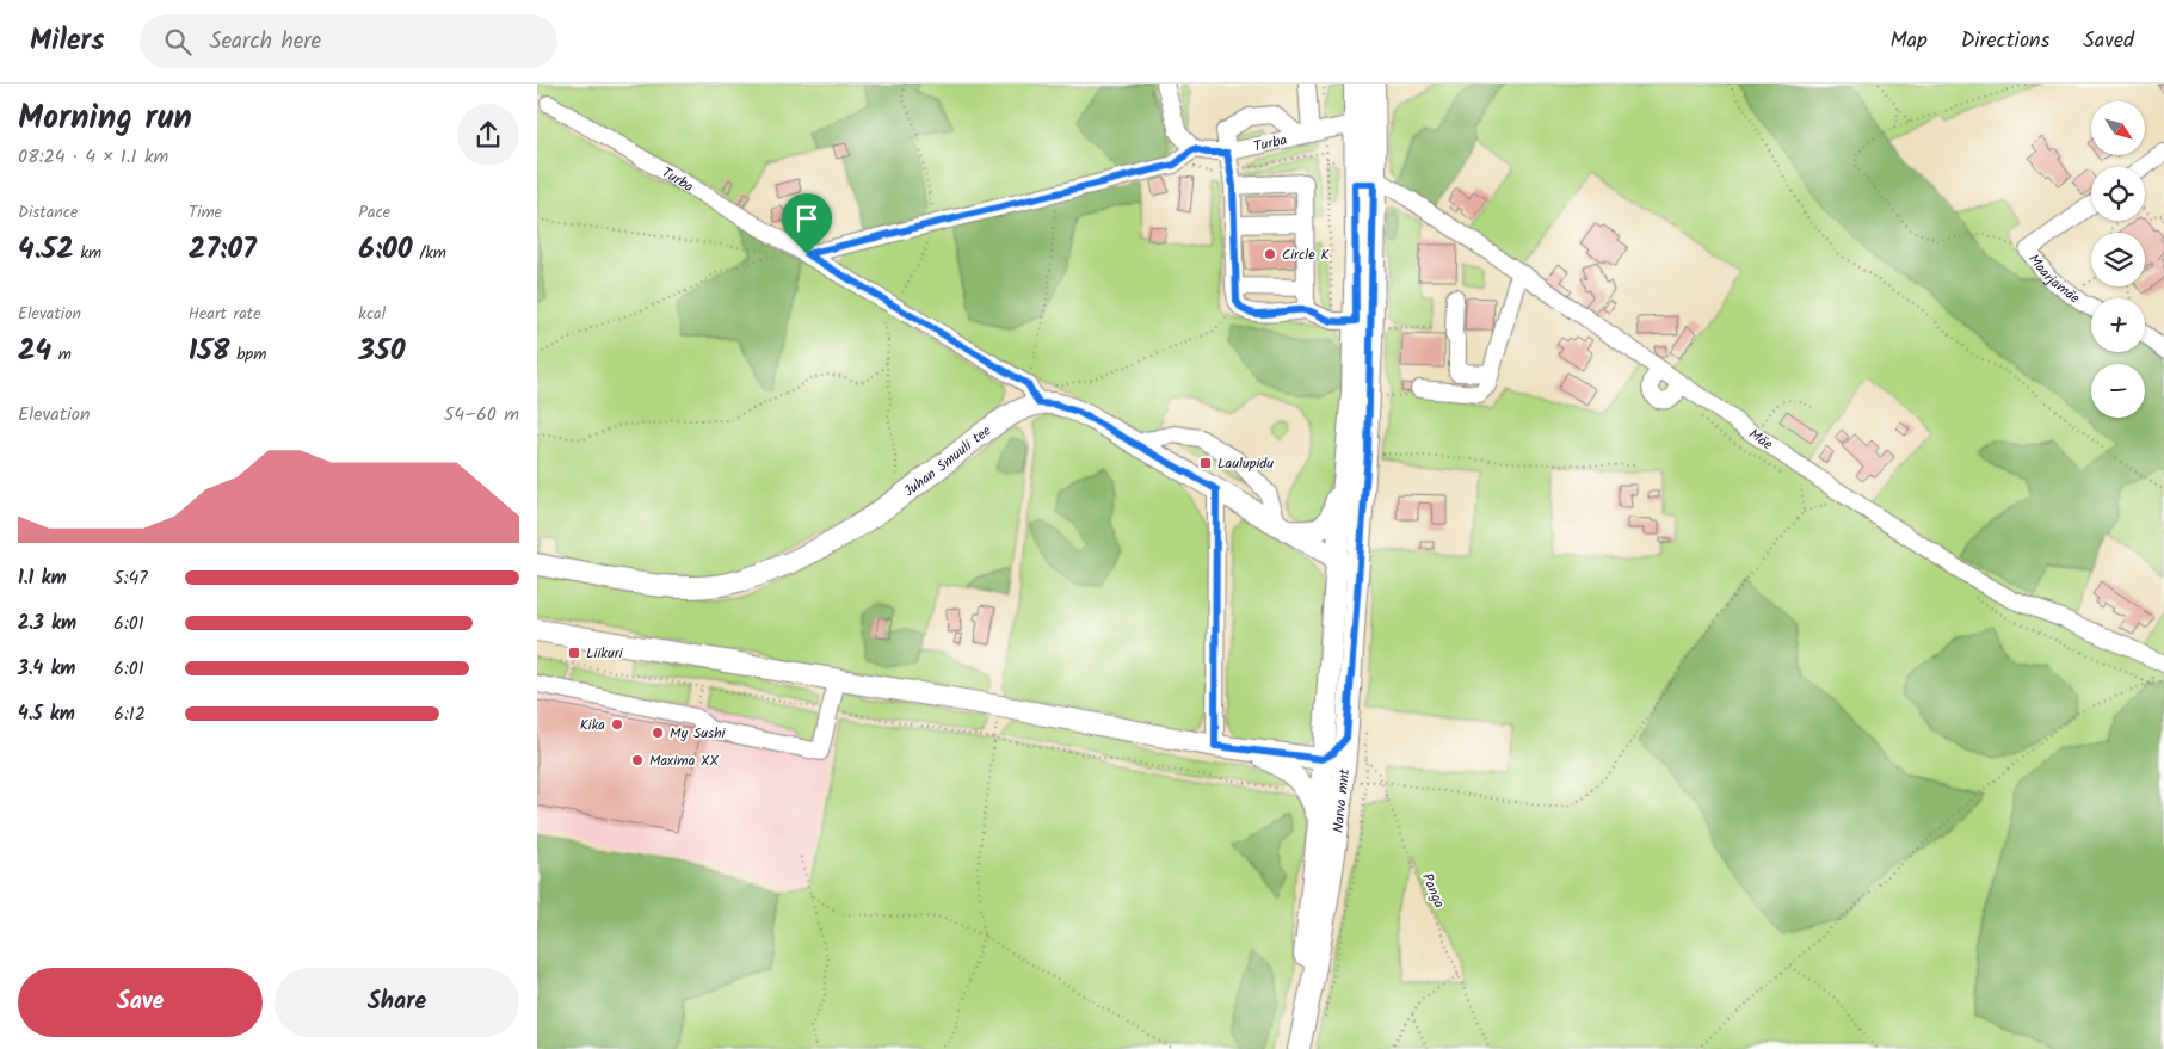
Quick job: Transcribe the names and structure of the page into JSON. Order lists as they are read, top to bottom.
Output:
{
  "streets": {
    "main road": ["Juhan Smuuli tee", "Narva mnt"],
    "street": ["Turba", "Maarjamäe", "Mäe"],
    "path": ["Panga"]
  },
  "crossings": [
    ["Turba", "Juhan Smuuli tee"],
    ["Turba", "Narva mnt"],
    ["Mäe", "Narva mnt"],
    ["Narva mnt", "Panga"]
  ],
  "places": {
    "other": [
      "Circle K",
      "Kika",
      "My Sushi",
      "Maxima XX"
    ],
    "transit": ["Laulupidu", "Liikuri"]
  },
  "north": "bottom right",
  "page": {
    "header": "Milers",
    "search": "Search here",
    "nav": ["Map", "Directions", "Saved"],
    "heading": ["Morning run", "08:24 · 4 × 1.1 km"],
    "map_buttons": ["+", "−"],
    "stats": [
      ["Distance", "4.52 km"],
      ["Time", "27:07"],
      ["Pace", "6:00 /km"],
      ["Elevation", "24 m"],
      ["Heart rate", "158 bpm"],
      ["kcal", "350"]
    ],
    "chart": ["Elevation", "54–60 m"],
    "list": [
      {
        "name": "1.1 km",
        "note": "5:47"
      },
      {
        "name": "2.3 km",
        "note": "6:01"
      },
      {
        "name": "3.4 km",
        "note": "6:01"
      },
      {
        "name": "4.5 km",
        "note": "6:12"
      }
    ],
    "buttons": ["Save", "Share"]
  }
}
